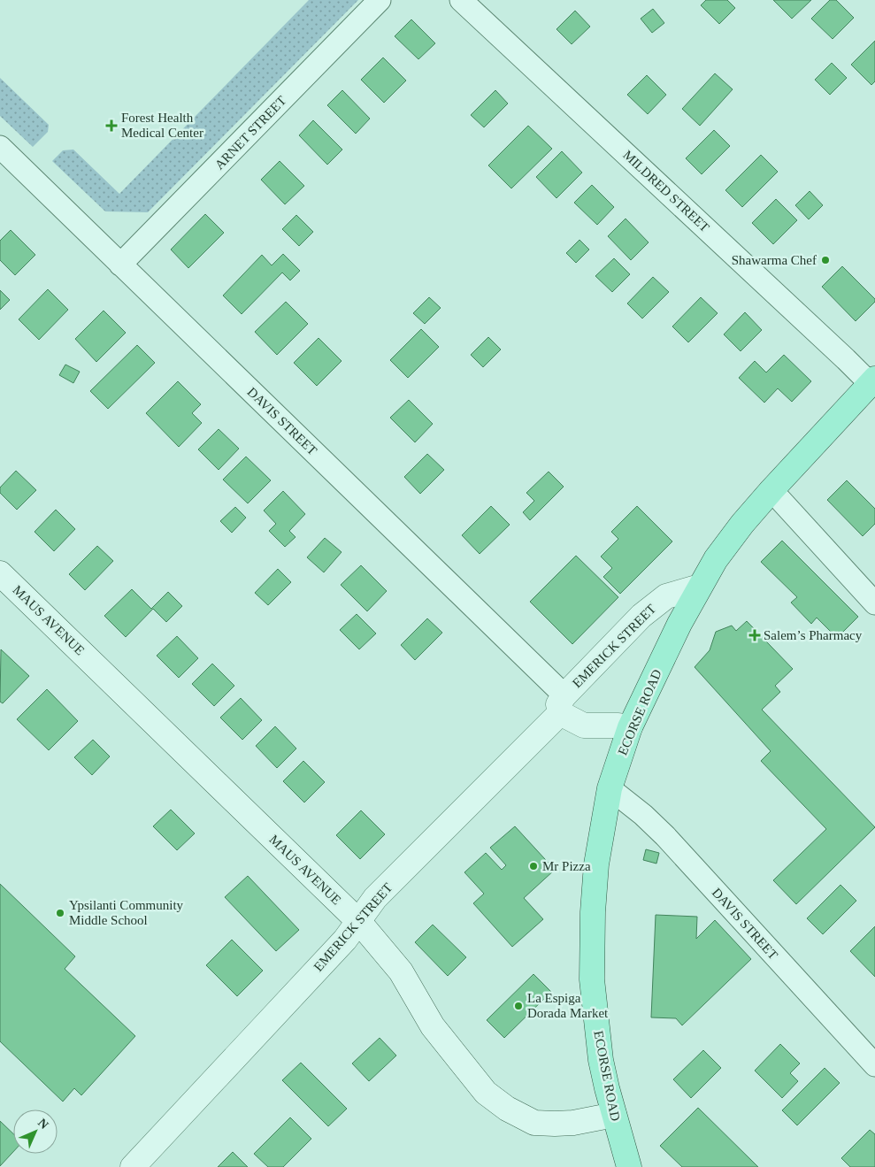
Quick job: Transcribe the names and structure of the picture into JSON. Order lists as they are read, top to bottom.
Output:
{
  "streets": {
    "main road": ["ECORSE ROAD"],
    "street": [
      "ARNET STREET",
      "MILDRED STREET",
      "DAVIS STREET",
      "MAUS AVENUE",
      "EMERICK STREET"
    ]
  },
  "crossings": [
    ["ARNET STREET", "DAVIS STREET"],
    ["MILDRED STREET", "ECORSE ROAD"],
    ["DAVIS STREET", "EMERICK STREET"],
    ["DAVIS STREET", "ECORSE ROAD"],
    ["MAUS AVENUE", "EMERICK STREET"],
    ["MAUS AVENUE", "ECORSE ROAD"],
    ["EMERICK STREET", "ECORSE ROAD"]
  ],
  "places": {
    "health": ["Forest Health Medical Center", "Salem’s Pharmacy"],
    "other": [
      "Shawarma Chef",
      "Mr Pizza",
      "Ypsilanti Community Middle School",
      "La Espiga Dorada Market"
    ]
  },
  "north": "top right"
}
